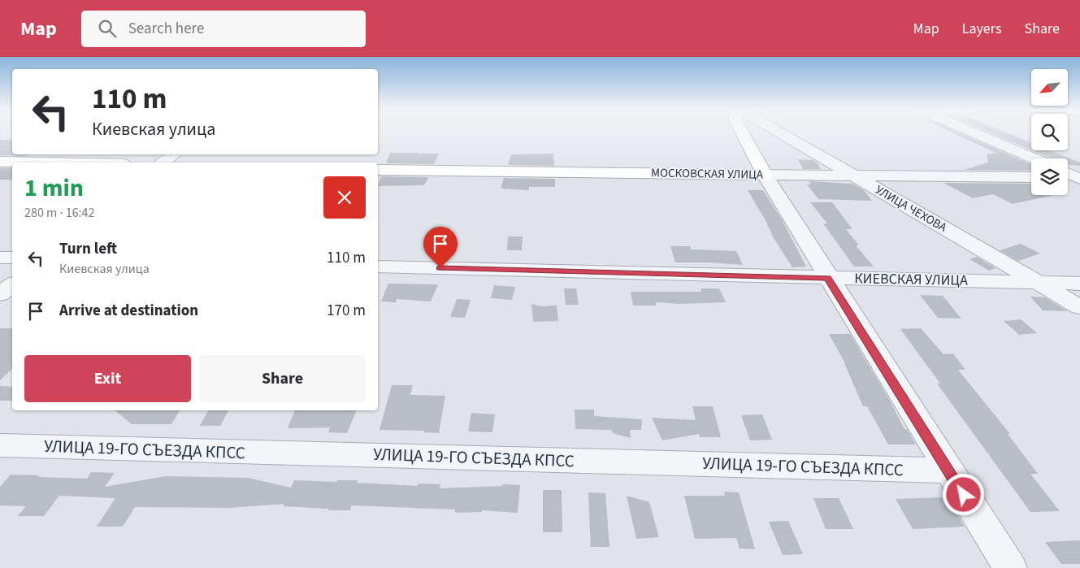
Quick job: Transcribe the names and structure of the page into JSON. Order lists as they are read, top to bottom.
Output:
{
  "streets": {
    "main road": ["МОСКОВСКАЯ УЛИЦА"],
    "street": ["УЛИЦА ЧЕХОВА", "КИЕВСКАЯ УЛИЦА", "УЛИЦА 19-ГО СЪЕЗДА КПСС"]
  },
  "crossings": [
    ["МОСКОВСКАЯ УЛИЦА", "УЛИЦА ЧЕХОВА"],
    ["УЛИЦА ЧЕХОВА", "КИЕВСКАЯ УЛИЦА"]
  ],
  "north": "bottom left",
  "page": {
    "header": "Map",
    "search": "Search here",
    "nav": ["Map", "Layers", "Share"],
    "turn": ["110 m", "Киевская улица"],
    "heading": ["1 min", "280 m · 16:42"],
    "list": [
      {
        "name": "Turn left",
        "note": "Киевская улица",
        "value": "110 m"
      },
      {
        "name": "Arrive at destination",
        "value": "170 m"
      }
    ],
    "buttons": ["Exit", "Share"]
  }
}
